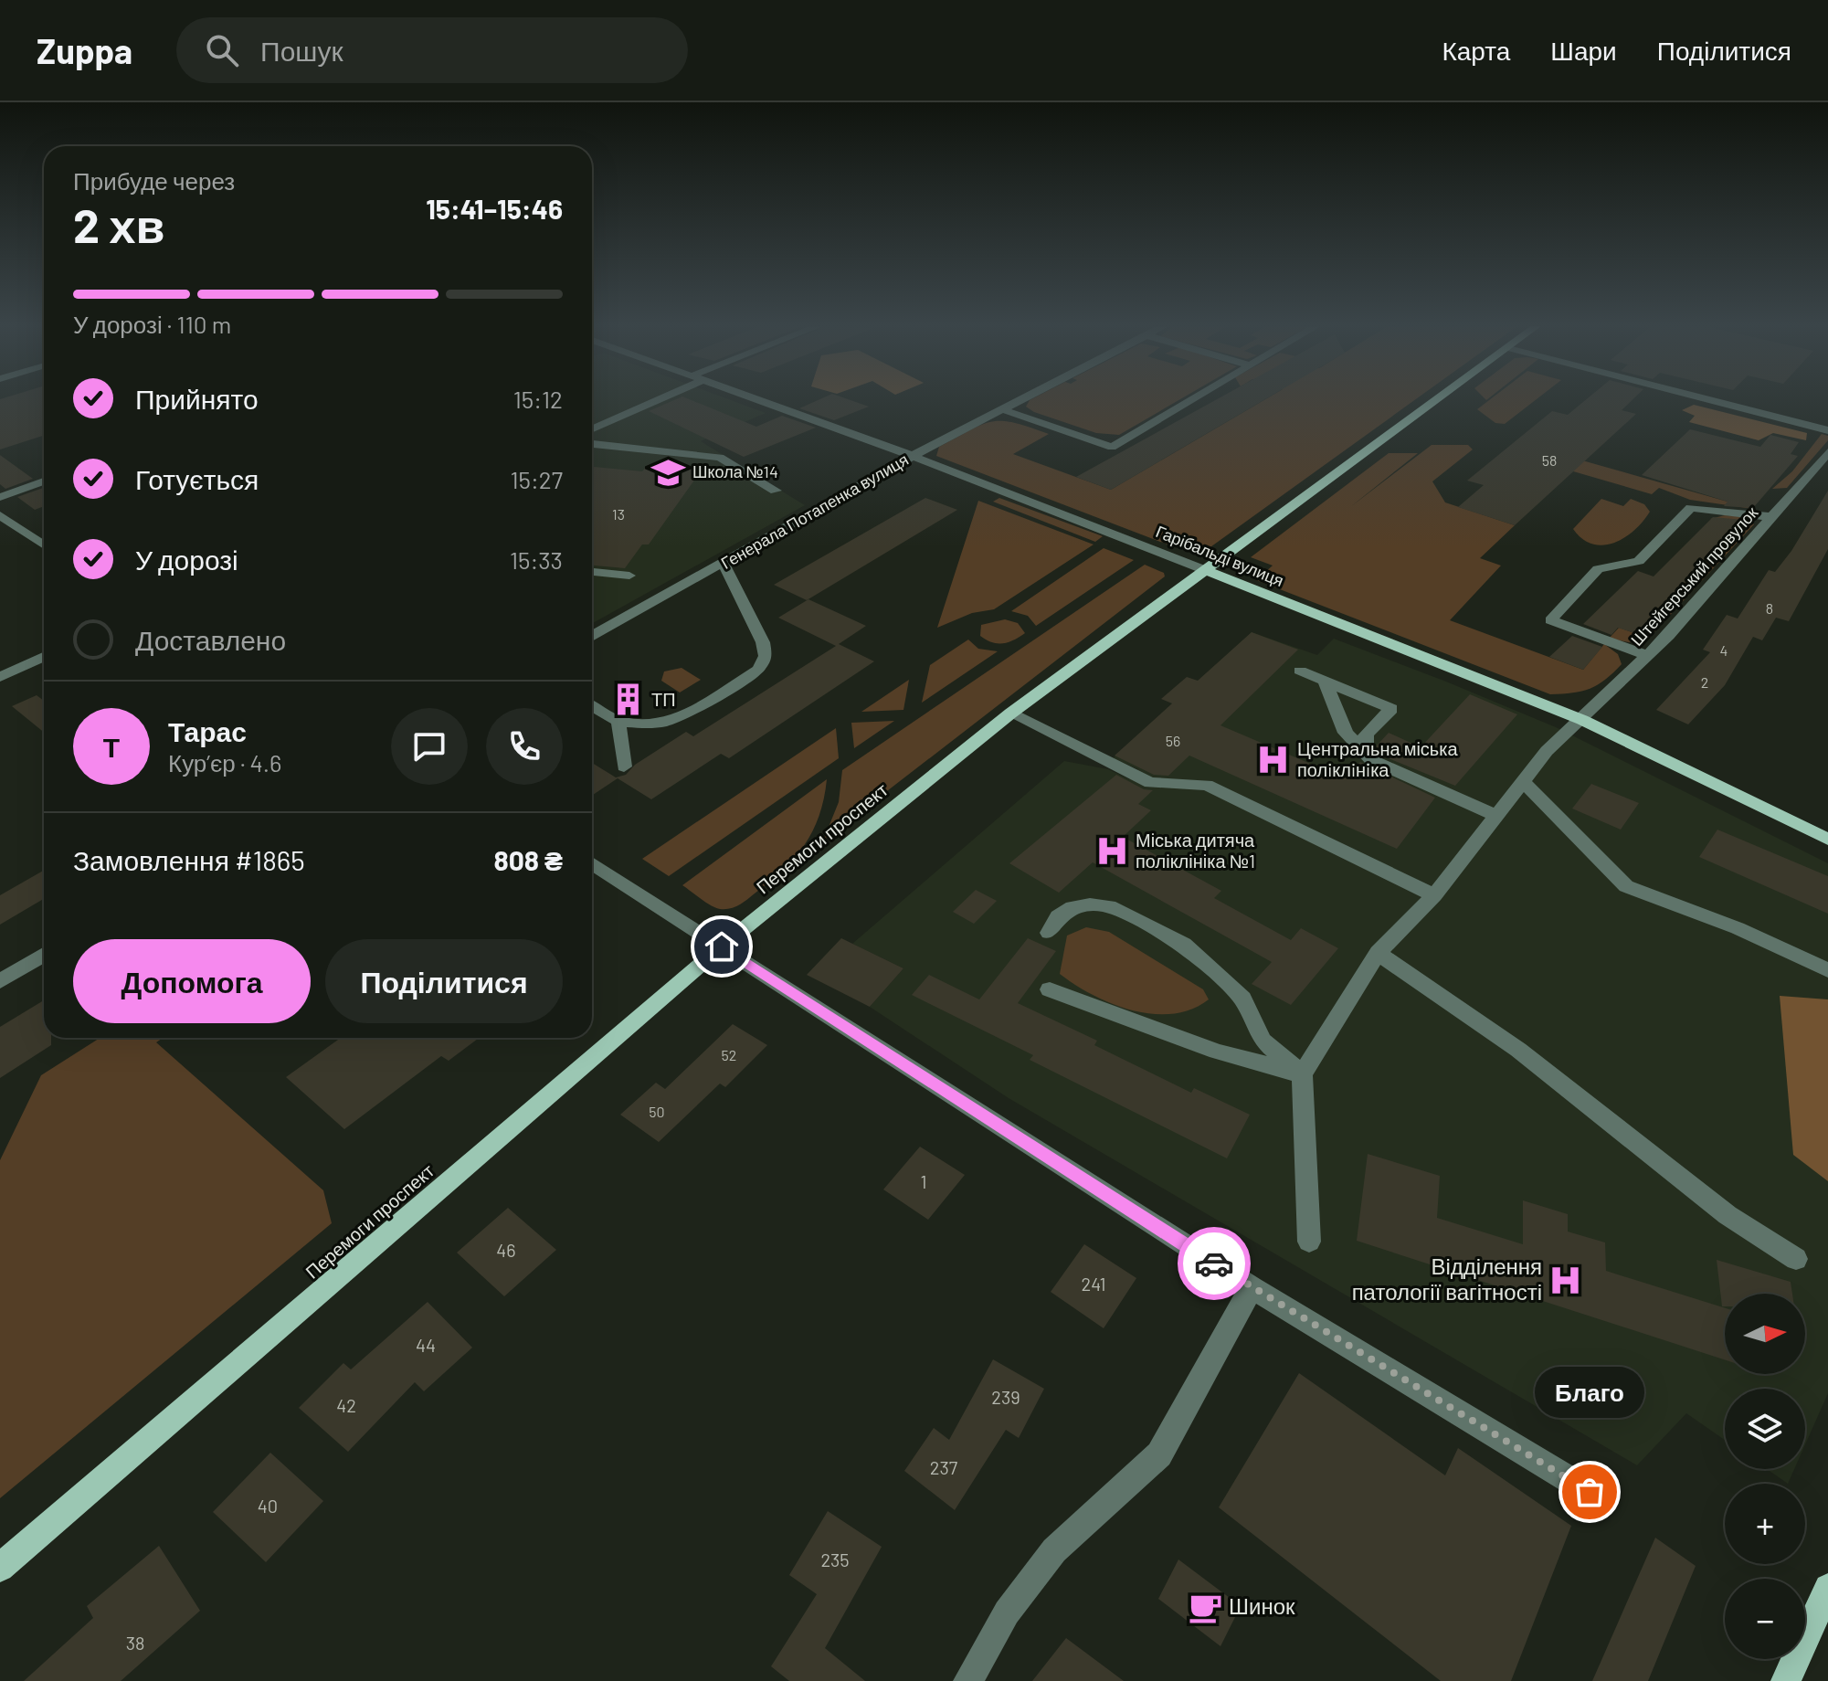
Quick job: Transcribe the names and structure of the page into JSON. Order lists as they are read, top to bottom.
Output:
{
  "streets": {
    "main road": ["Гарібальді вулиця", "Перемоги проспект"],
    "street": ["Генерала Потапенка вулиця", "Штейгерський провулок"]
  },
  "crossings": [
    ["Генерала Потапенка вулиця", "Гарібальді вулиця"],
    ["Гарібальді вулиця", "Штейгерський провулок"],
    ["Гарібальді вулиця", "Перемоги проспект"]
  ],
  "places": {
    "school or university": ["Школа №14"],
    "building": ["ТП"],
    "hospital": ["Центральна міська полiклiнiка", "Міська дитяча поліклініка №1", "Відділення патології вагітності"],
    "other": ["Благо"],
    "cafe": ["Шинок"]
  },
  "house_numbers": [
    "58",
    "13",
    "8",
    "4",
    "2",
    "56",
    "52",
    "50",
    "1",
    "46",
    "241",
    "44",
    "239",
    "42",
    "237",
    "40",
    "235",
    "38"
  ],
  "north": "right",
  "page": {
    "header": "Zuppa",
    "search": "Пошук",
    "nav": ["Карта", "Шари", "Поділитися"],
    "heading": ["2 хв", "Прибуде через", "15:41–15:46"],
    "panel": [
      "Тарас",
      "Кур’єр · 4.6",
      "Замовлення #1865",
      "808 ₴"
    ],
    "bar": "У дорозі · 110 m",
    "list": [
      ["Прийнято", "15:12"],
      ["Готується", "15:27"],
      ["У дорозі", "15:33"],
      "Доставлено"
    ],
    "round": "Т",
    "buttons": ["Допомога", "Поділитися"],
    "map_buttons": ["+", "−"],
    "bubble": "Благо"
  }
}
